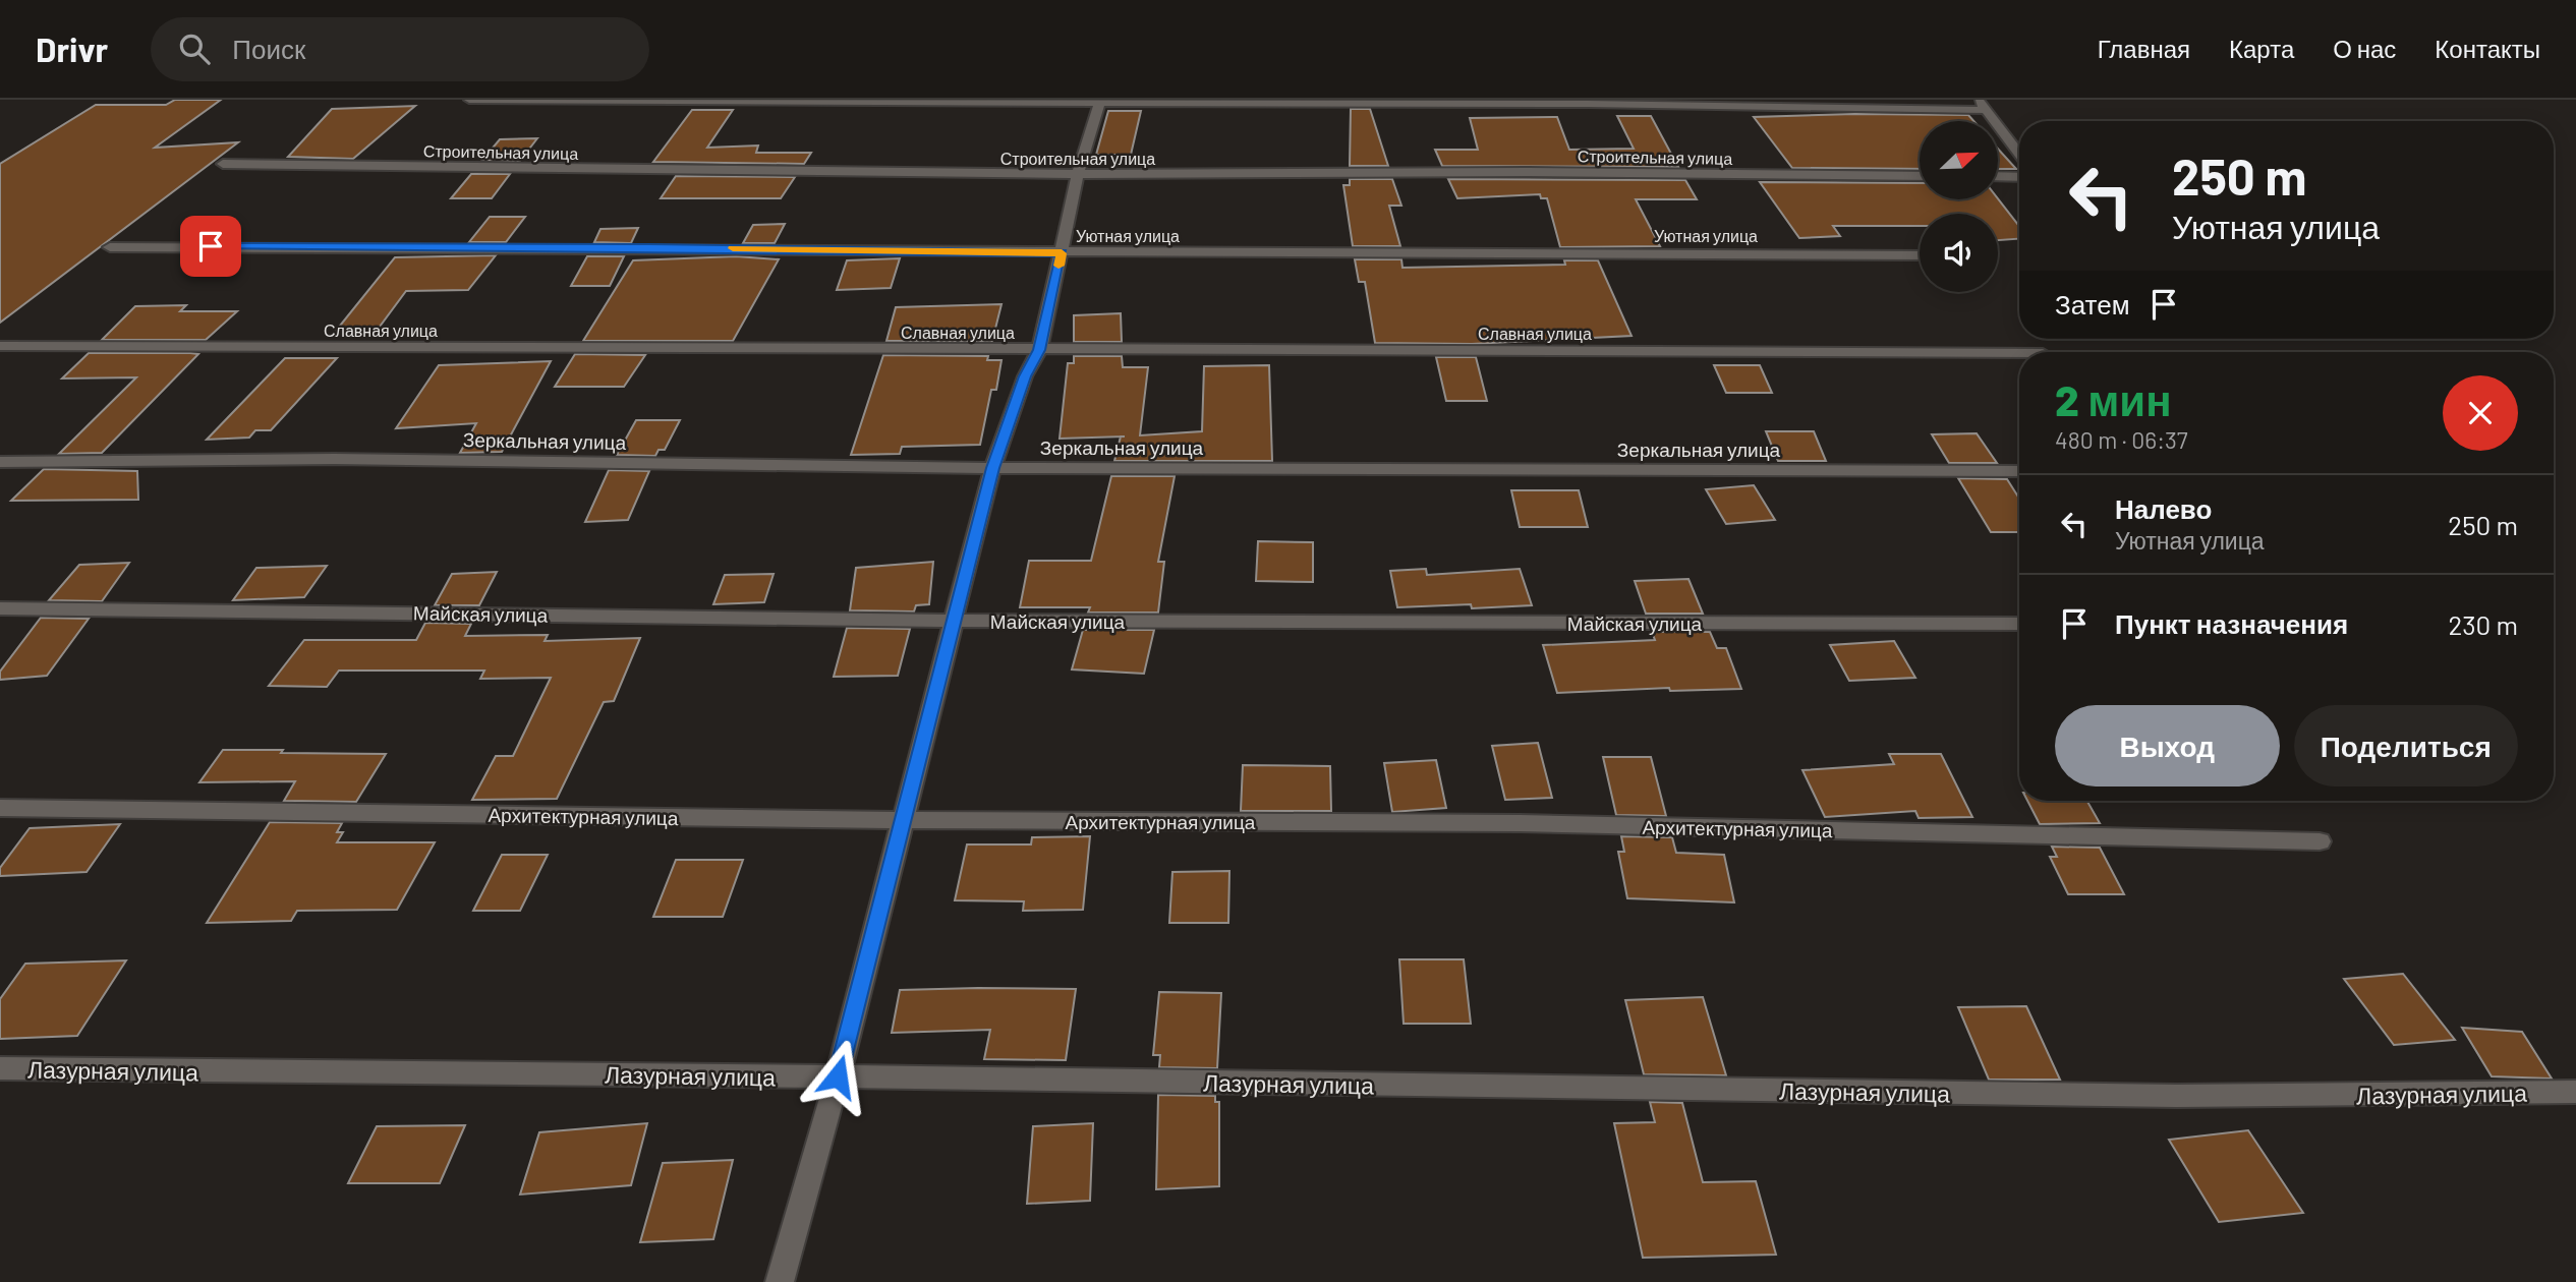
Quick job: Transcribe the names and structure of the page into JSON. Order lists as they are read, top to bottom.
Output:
{
  "streets": {
    "street": [
      "Строительная улица",
      "Уютная улица",
      "Славная улица",
      "Зеркальная улица",
      "Майская улица",
      "Архитектурная улица",
      "Лазурная улица"
    ]
  },
  "north": "top right",
  "page": {
    "header": "Drivr",
    "search": "Поиск",
    "nav": [
      "Главная",
      "Карта",
      "О нас",
      "Контакты"
    ],
    "turn": ["250 m", "Уютная улица"],
    "then": "Затем",
    "heading": ["2 мин", "480 m · 06:37"],
    "list": [
      {
        "name": "Налево",
        "note": "Уютная улица",
        "value": "250 m"
      },
      {
        "name": "Пункт назначения",
        "value": "230 m"
      }
    ],
    "buttons": ["Выход", "Поделиться"]
  }
}
